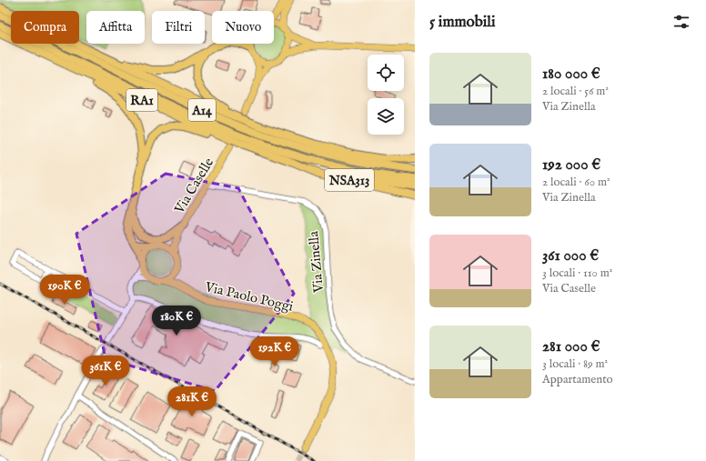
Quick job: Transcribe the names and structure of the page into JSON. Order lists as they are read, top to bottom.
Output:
{
  "streets": {
    "highway": ["RA1", "A14", "NSA313"],
    "main road": ["Via Caselle", "Via Paolo Poggi"],
    "street": ["Via Zinella"]
  },
  "crossings": [
    ["RA1", "NSA313"],
    ["Via Caselle", "Via Zinella"],
    ["Via Caselle", "Via Paolo Poggi"]
  ],
  "page": {
    "heading": "5 immobili",
    "chip": [
      "Compra",
      "Affitta",
      "Filtri",
      "Nuovo"
    ],
    "list": [
      {
        "name": "180 000 €",
        "note": "2 locali · 56 m² · Via Zinella"
      },
      {
        "name": "192 000 €",
        "note": "2 locali · 60 m² · Via Zinella"
      },
      {
        "name": "361 000 €",
        "note": "3 locali · 110 m² · Via Caselle"
      },
      {
        "name": "281 000 €",
        "note": "3 locali · 89 m² · Appartamento"
      }
    ],
    "price": [
      "190K €",
      "180K €",
      "192K €",
      "361K €",
      "281K €"
    ]
  }
}
